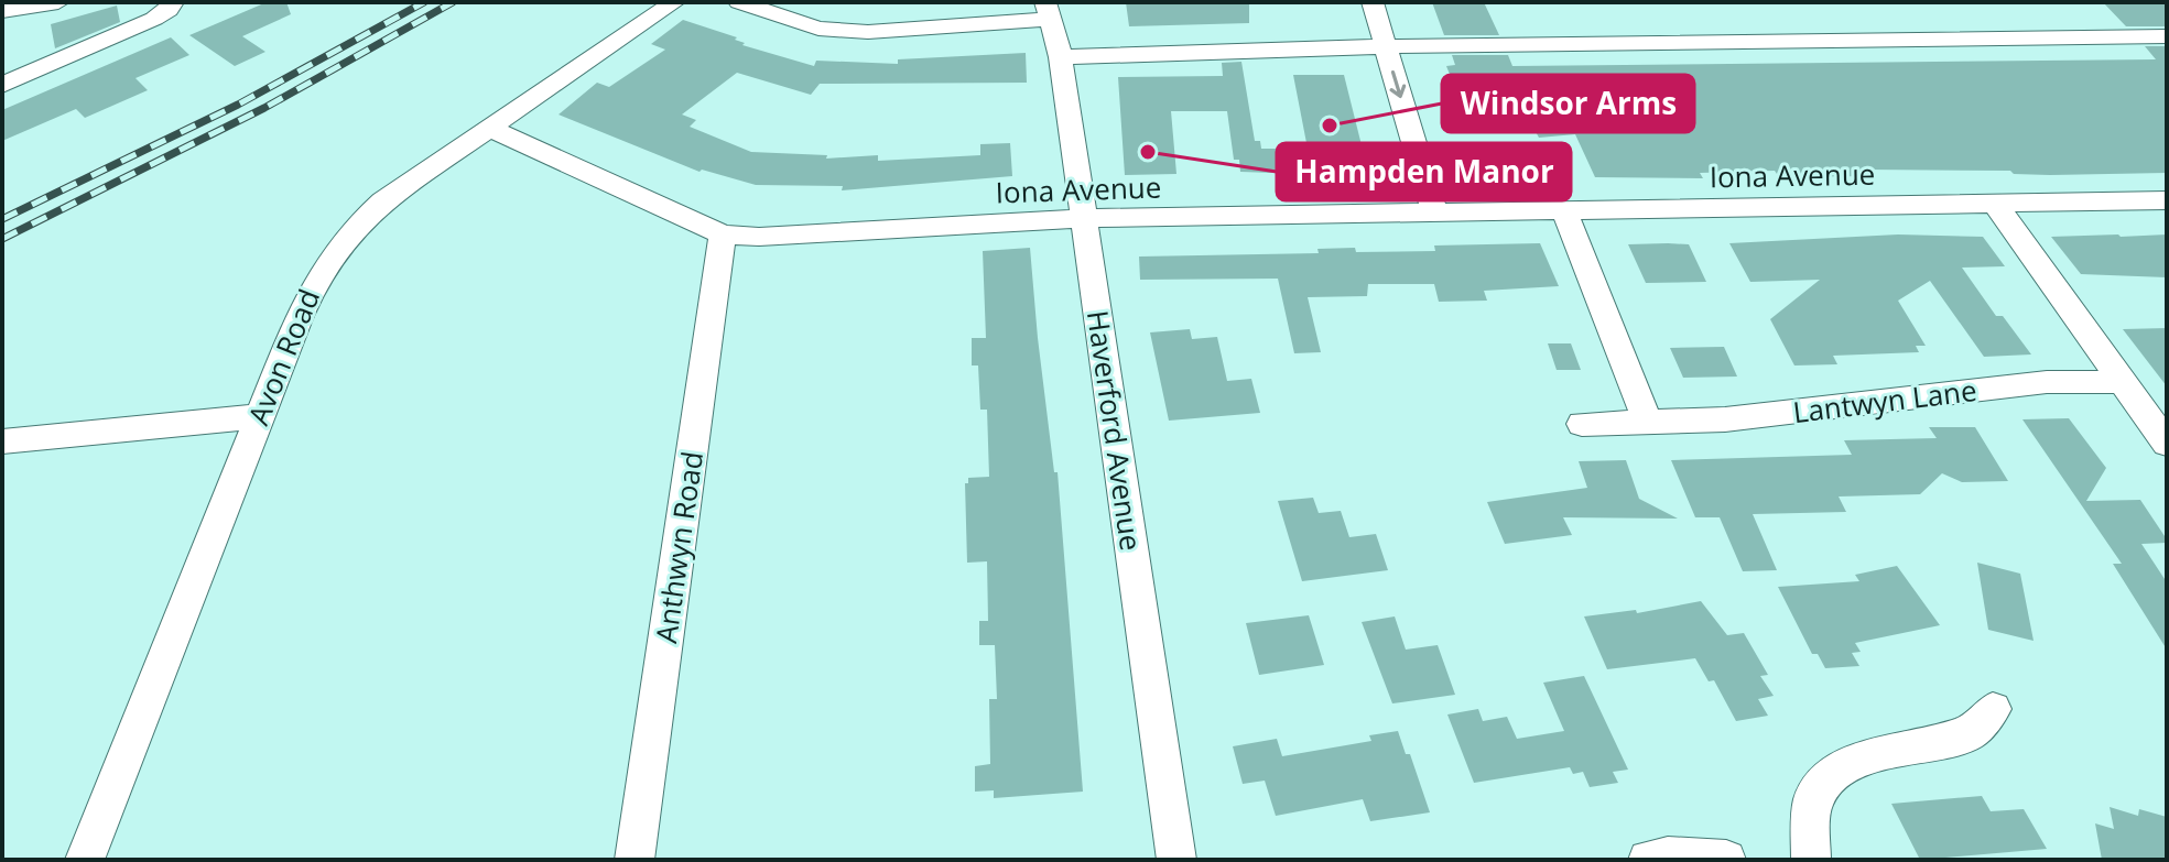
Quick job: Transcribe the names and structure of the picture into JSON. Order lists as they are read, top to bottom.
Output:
{
  "streets": {
    "street": [
      "Iona Avenue",
      "Avon Road",
      "Lantwyn Lane",
      "Haverford Avenue",
      "Anthwyn Road"
    ]
  },
  "crossings": [
    ["Iona Avenue", "Avon Road"],
    ["Iona Avenue", "Haverford Avenue"],
    ["Iona Avenue", "Anthwyn Road"]
  ],
  "places": ["Windsor Arms", "Hampden Manor"]
}
